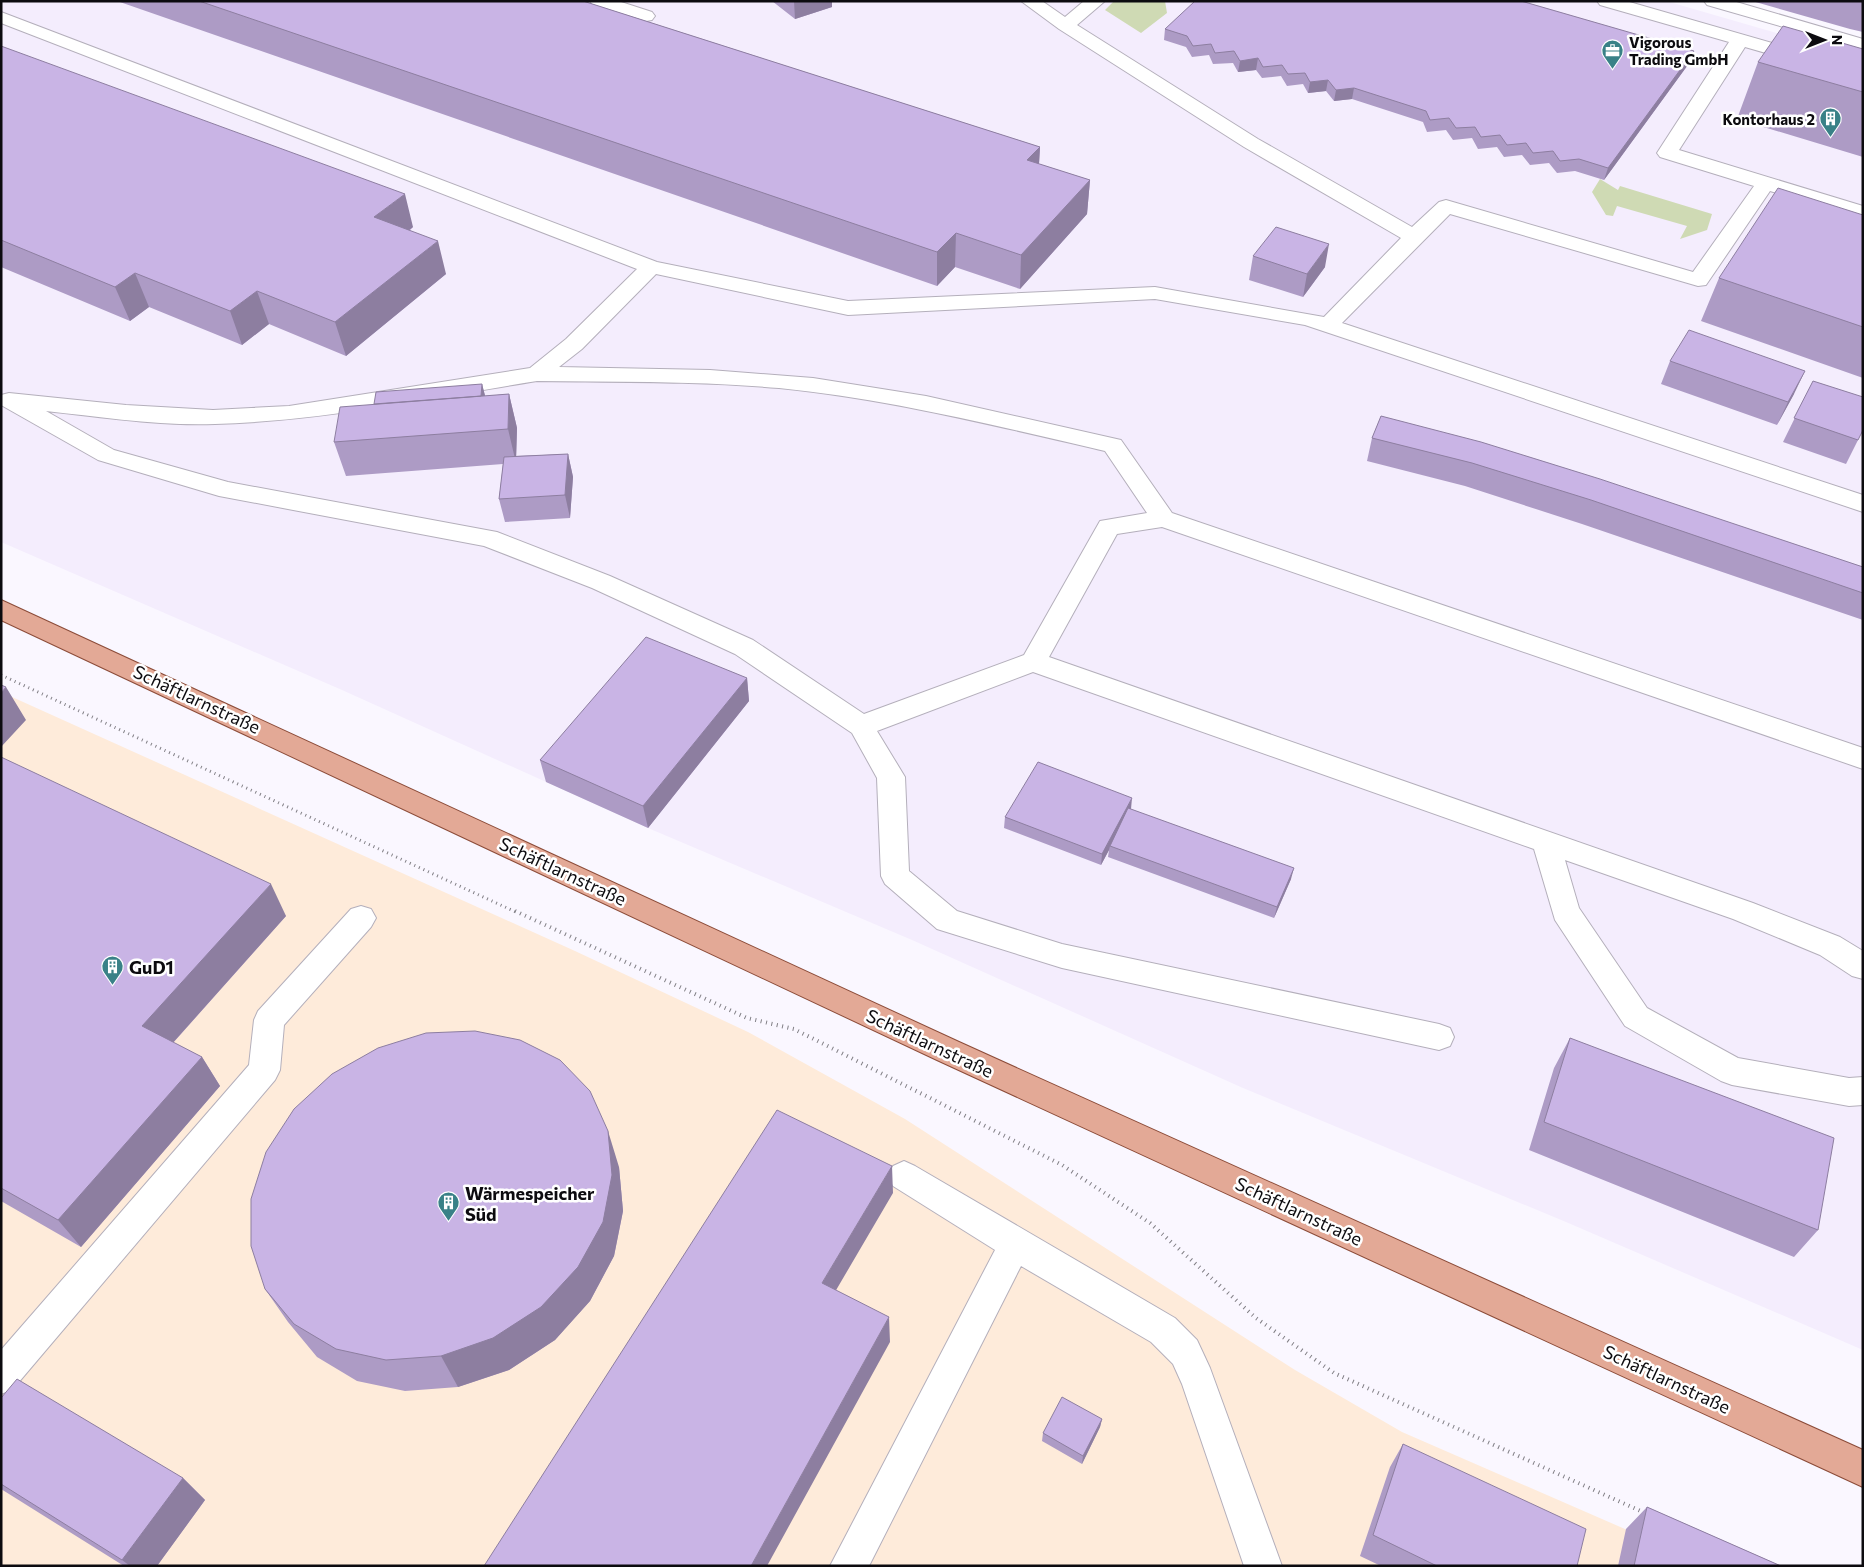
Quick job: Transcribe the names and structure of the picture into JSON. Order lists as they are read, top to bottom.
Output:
{
  "streets": {
    "main road": ["Schäftlarnstraße"]
  },
  "places": {
    "office": ["Vigorous Trading GmbH"],
    "building": ["Kontorhaus 2", "GuD1", "Wärmespeicher Süd"]
  },
  "north": "right"
}
